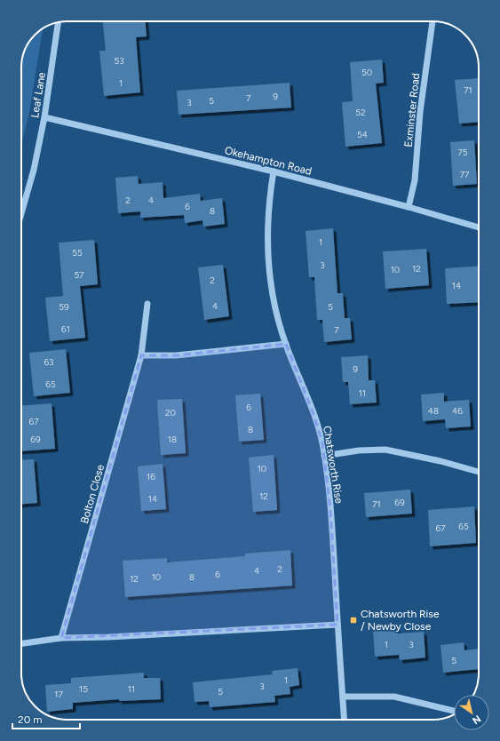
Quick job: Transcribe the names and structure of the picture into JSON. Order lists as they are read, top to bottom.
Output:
{
  "streets": {
    "street": [
      "Leaf Lane",
      "Exminster Road",
      "Okehampton Road",
      "Chatsworth Rise",
      "Bolton Close"
    ]
  },
  "crossings": [
    ["Leaf Lane", "Okehampton Road"],
    ["Exminster Road", "Okehampton Road"],
    ["Okehampton Road", "Chatsworth Rise"]
  ],
  "places": {
    "transit": ["Chatsworth Rise / Newby Close"]
  },
  "house_numbers": [
    "53",
    "50",
    "1",
    "71",
    "9",
    "7",
    "5",
    "3",
    "52",
    "54",
    "75",
    "77",
    "2",
    "4",
    "6",
    "8",
    "1",
    "55",
    "3",
    "12",
    "10",
    "57",
    "2",
    "14",
    "4",
    "59",
    "5",
    "61",
    "7",
    "63",
    "9",
    "65",
    "11",
    "6",
    "48",
    "46",
    "20",
    "67",
    "8",
    "69",
    "18",
    "10",
    "16",
    "12",
    "14",
    "69",
    "71",
    "65",
    "67",
    "2",
    "4",
    "6",
    "10",
    "8",
    "12",
    "1",
    "3",
    "5",
    "1",
    "3",
    "15",
    "11",
    "5",
    "17"
  ],
  "scale_bar": "20 m",
  "north": "bottom right"
}
